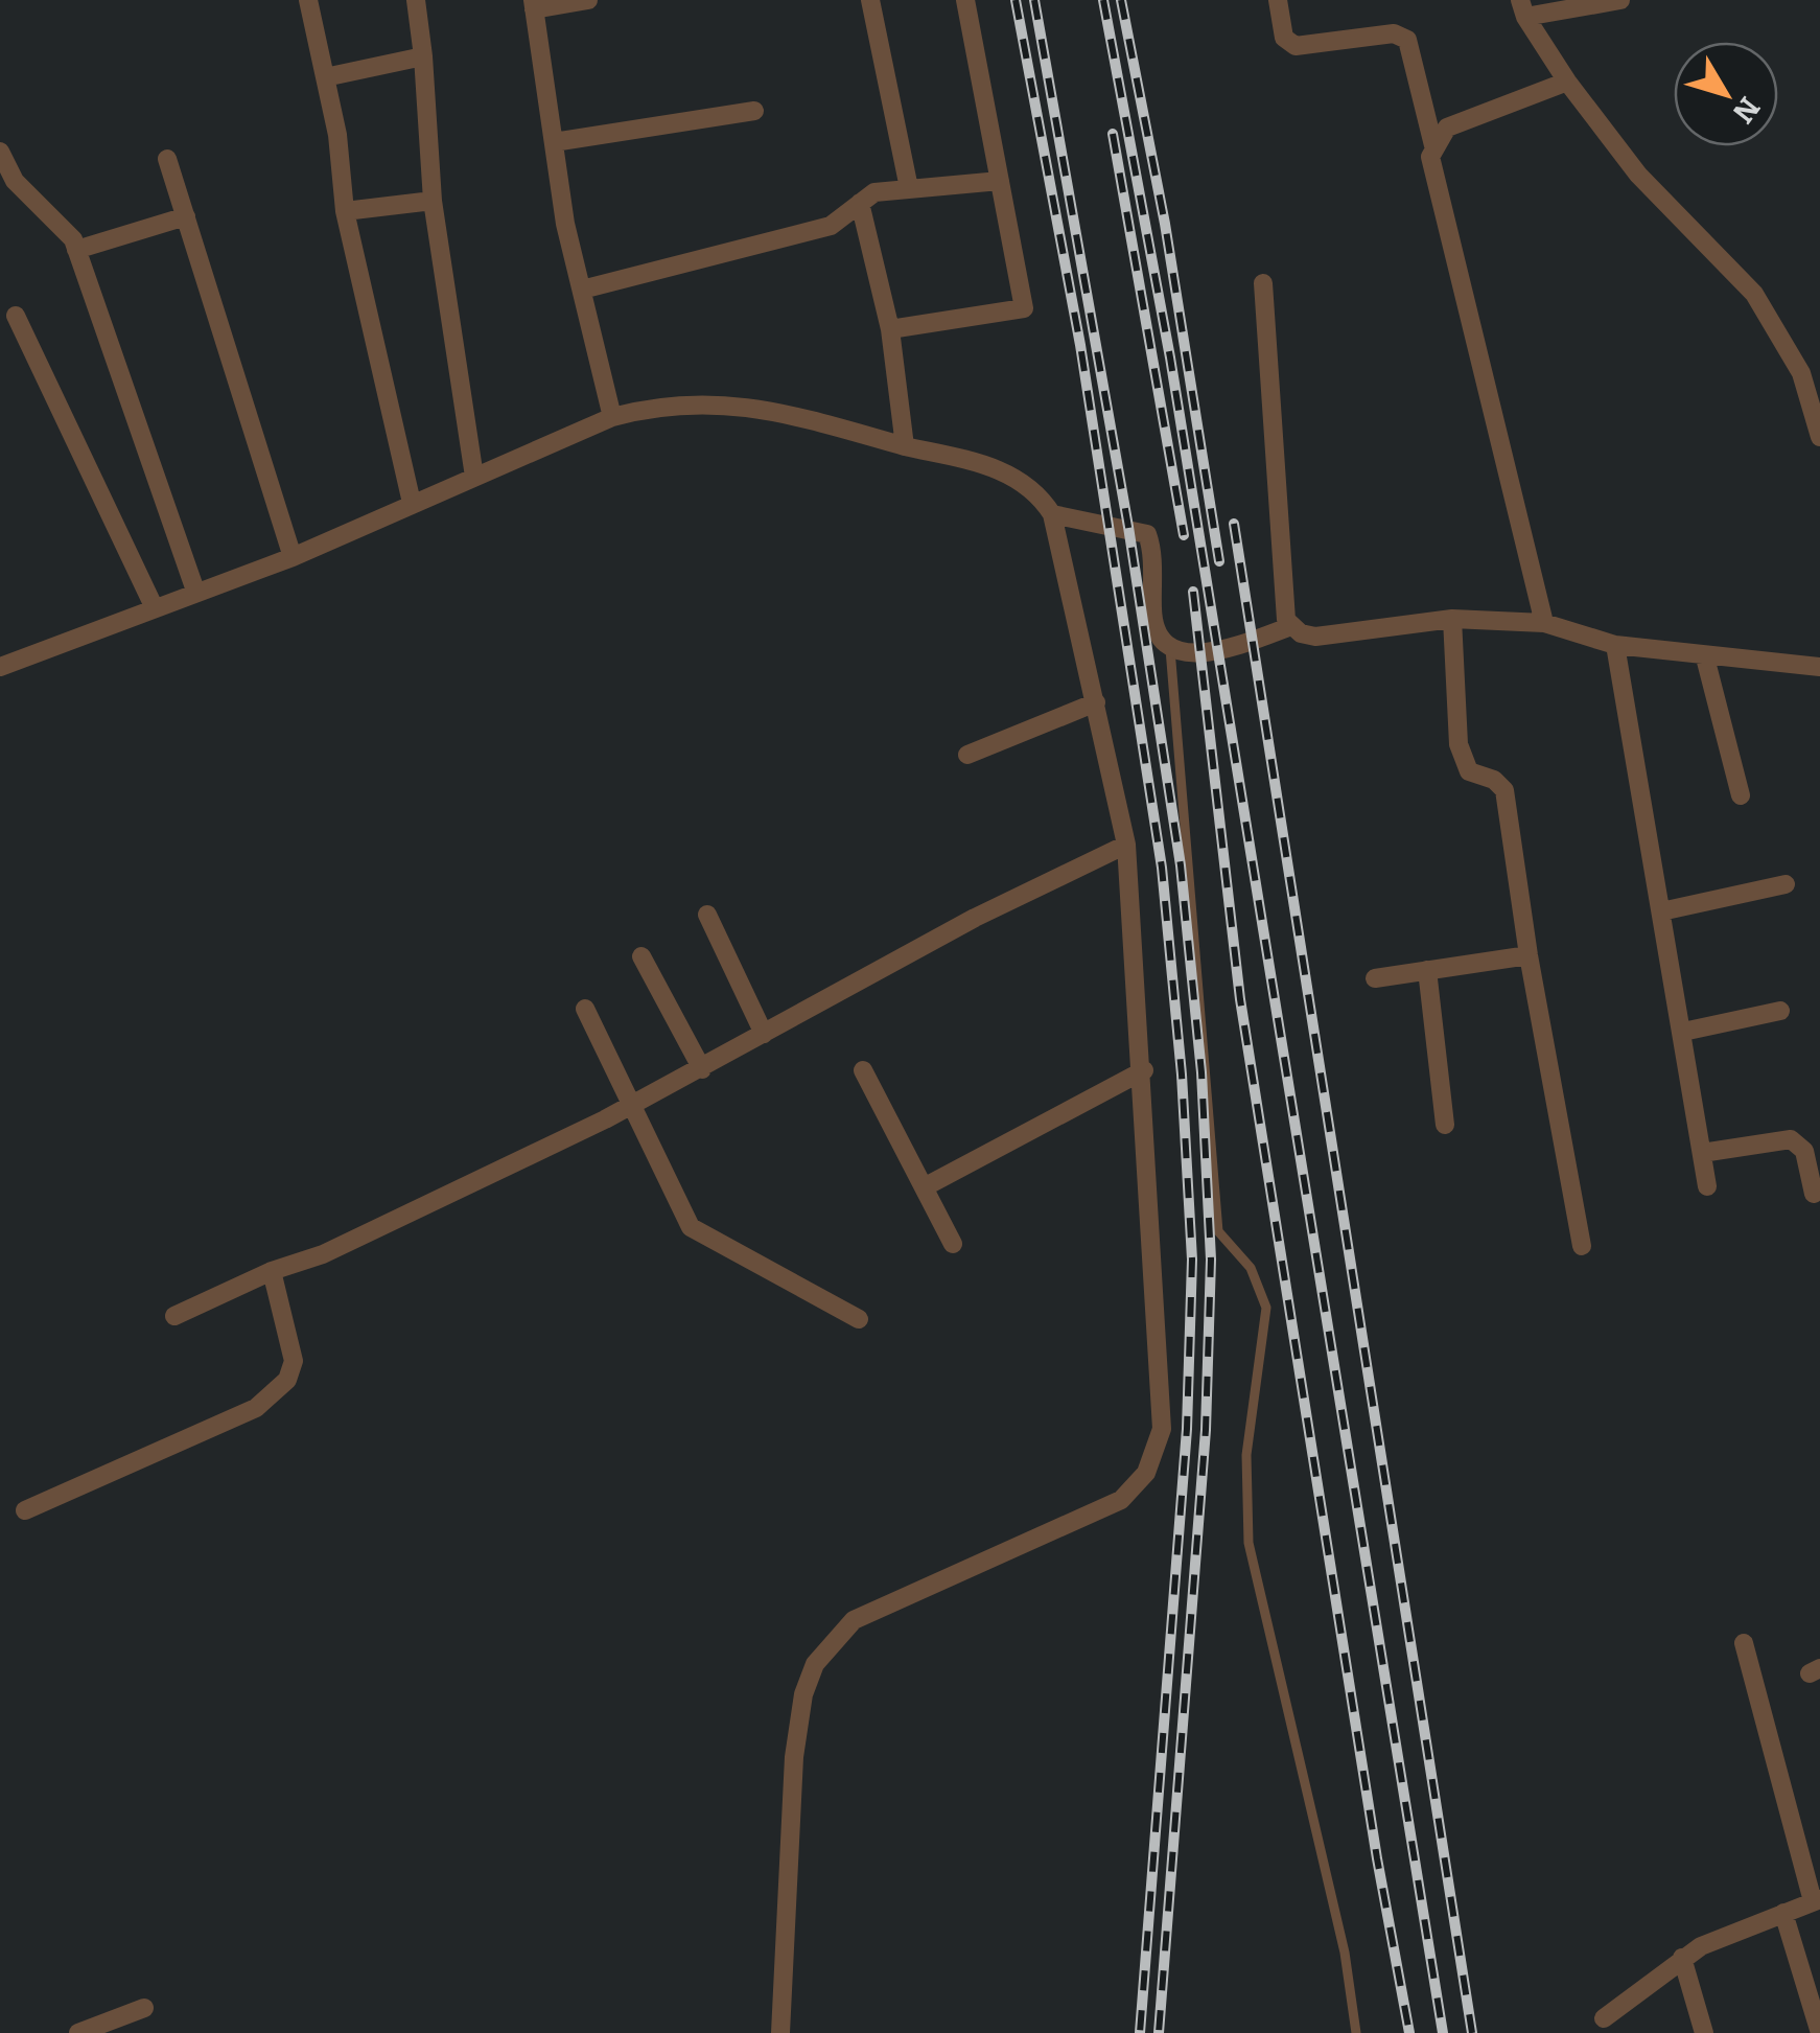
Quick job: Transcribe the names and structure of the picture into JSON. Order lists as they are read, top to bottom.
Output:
{
  "north": "bottom right"
}
